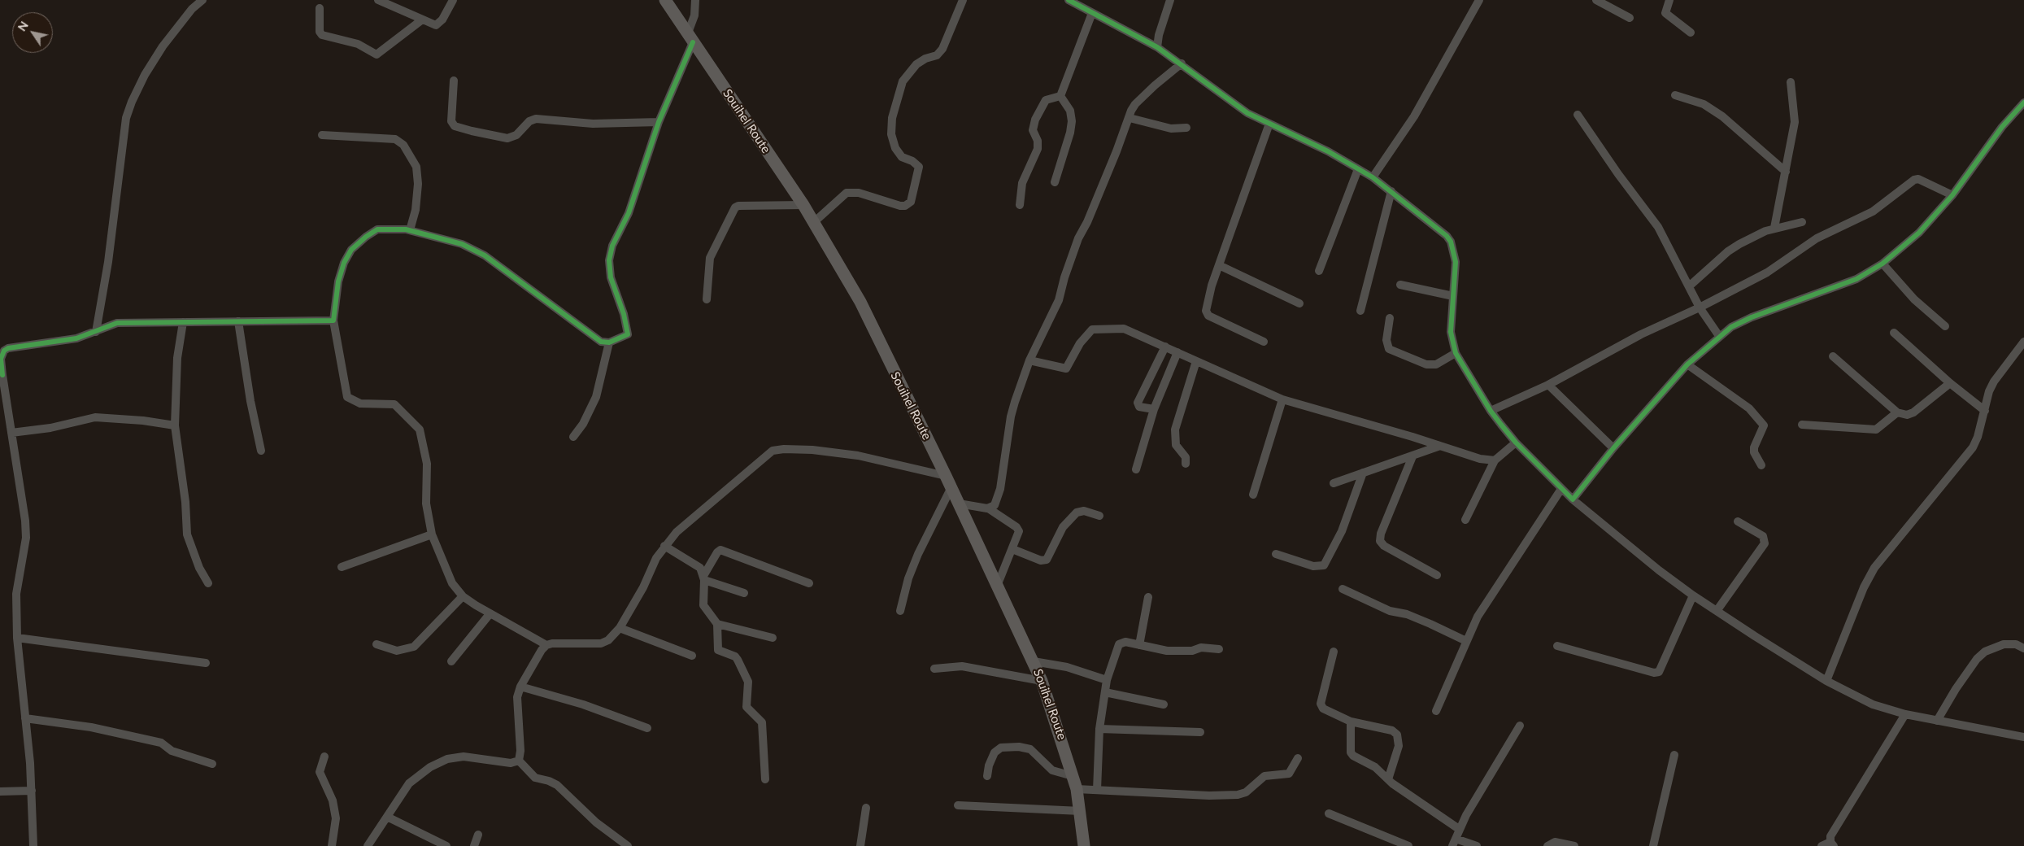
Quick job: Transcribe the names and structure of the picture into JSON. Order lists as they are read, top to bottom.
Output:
{
  "streets": {
    "main road": ["Souihel Route"]
  },
  "north": "top left"
}
